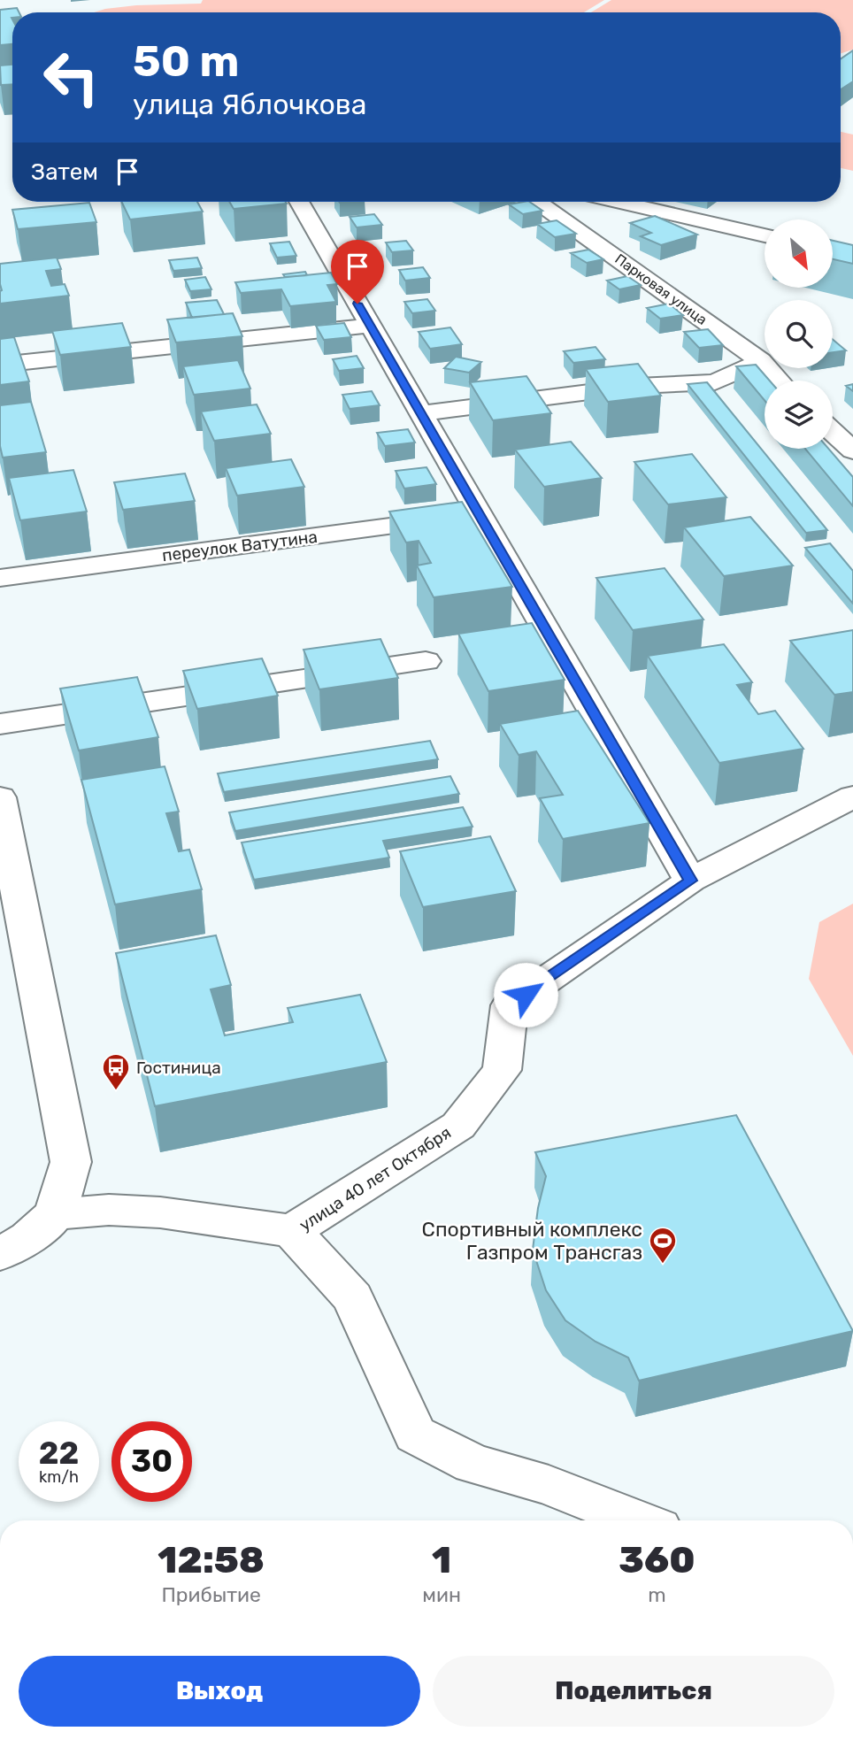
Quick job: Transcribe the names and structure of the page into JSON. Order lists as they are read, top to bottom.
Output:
{
  "streets": {
    "street": ["Парковая улица", "переулок Ватутина", "улица 40 лет Октября"]
  },
  "places": {
    "bus stop": ["Гостиница"],
    "sports": ["Спортивный комплекс Газпром Трансгаз"]
  },
  "north": "bottom right",
  "page": {
    "turn": ["50 m", "улица Яблочкова"],
    "then": "Затем",
    "speed": "22 km/h",
    "limit": "30",
    "eta": [
      "12:58",
      "Прибытие",
      "1",
      "мин",
      "360",
      "m"
    ],
    "buttons": ["Выход", "Поделиться"]
  }
}
